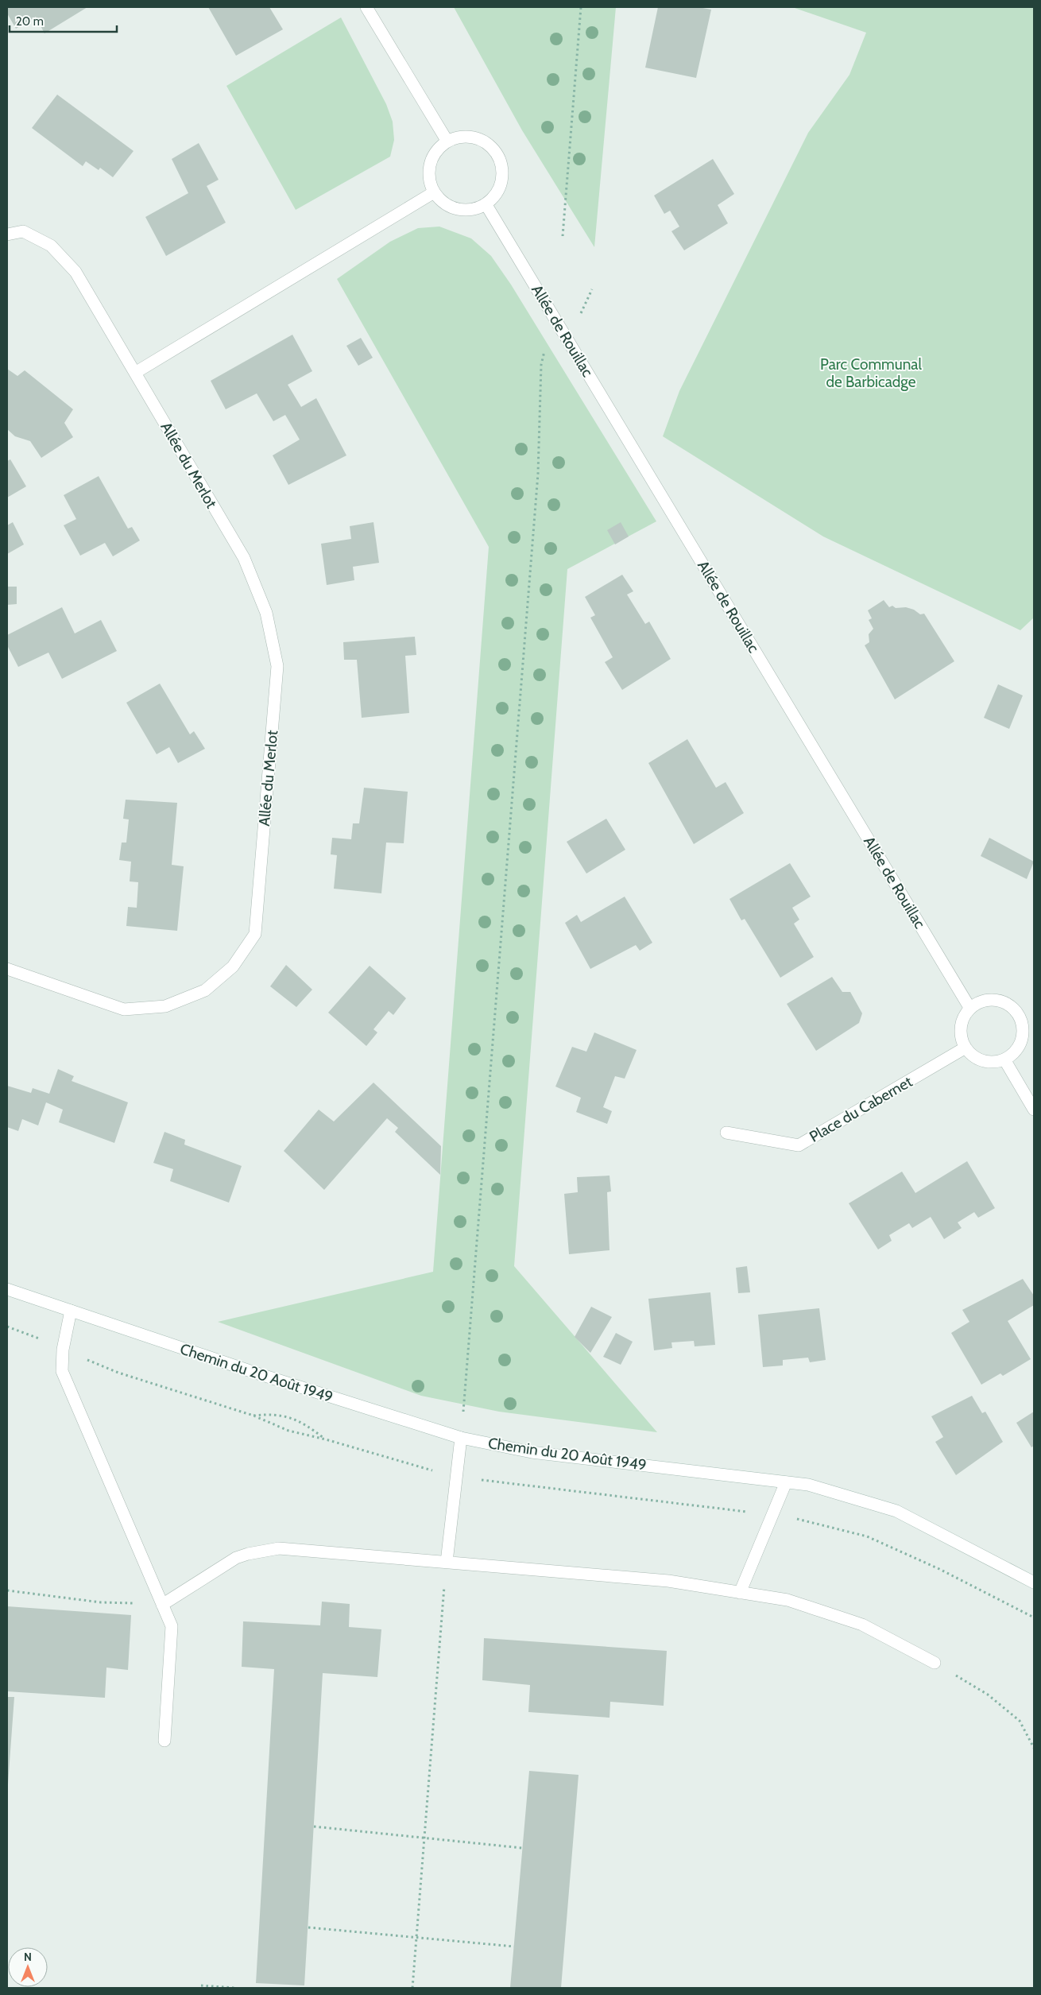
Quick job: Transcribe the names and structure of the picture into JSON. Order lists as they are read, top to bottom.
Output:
{
  "streets": {
    "street": [
      "Allée de Rouillac",
      "Allée du Merlot",
      "Place du Cabernet",
      "Chemin du 20 Août 1949"
    ]
  },
  "crossings": [
    ["Allée de Rouillac", "Place du Cabernet"]
  ],
  "parks": ["Parc Communal de Barbicadge"],
  "scale_bar": "20 m",
  "north": "top"
}
